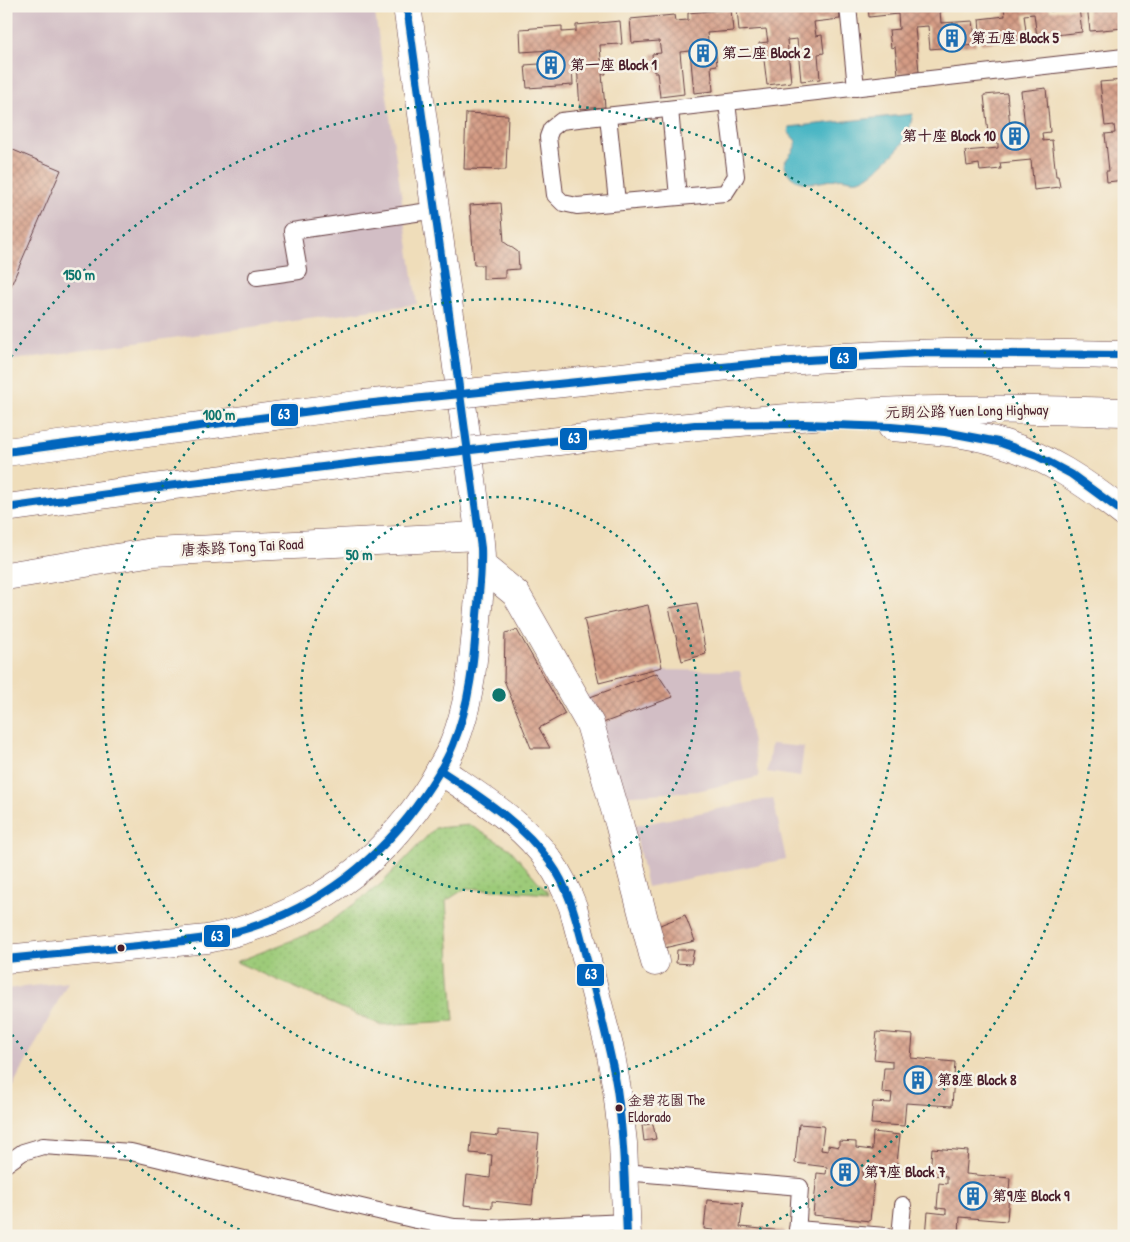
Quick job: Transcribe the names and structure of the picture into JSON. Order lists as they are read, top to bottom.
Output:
{
  "streets": {
    "main road": ["元朗公路 Yuen Long Highway", "唐泰路 Tong Tai Road"]
  },
  "places": {
    "building": [
      "第五座 Block 5",
      "第二座 Block 2",
      "第一座 Block 1",
      "第十座 Block 10",
      "第8座 Block 8",
      "第7座 Block 7",
      "第9座 Block 9"
    ],
    "other": ["金碧花園 The Eldorado"]
  },
  "lines": ["transit line 63"],
  "rings": ["150 m", "100 m", "50 m"]
}
